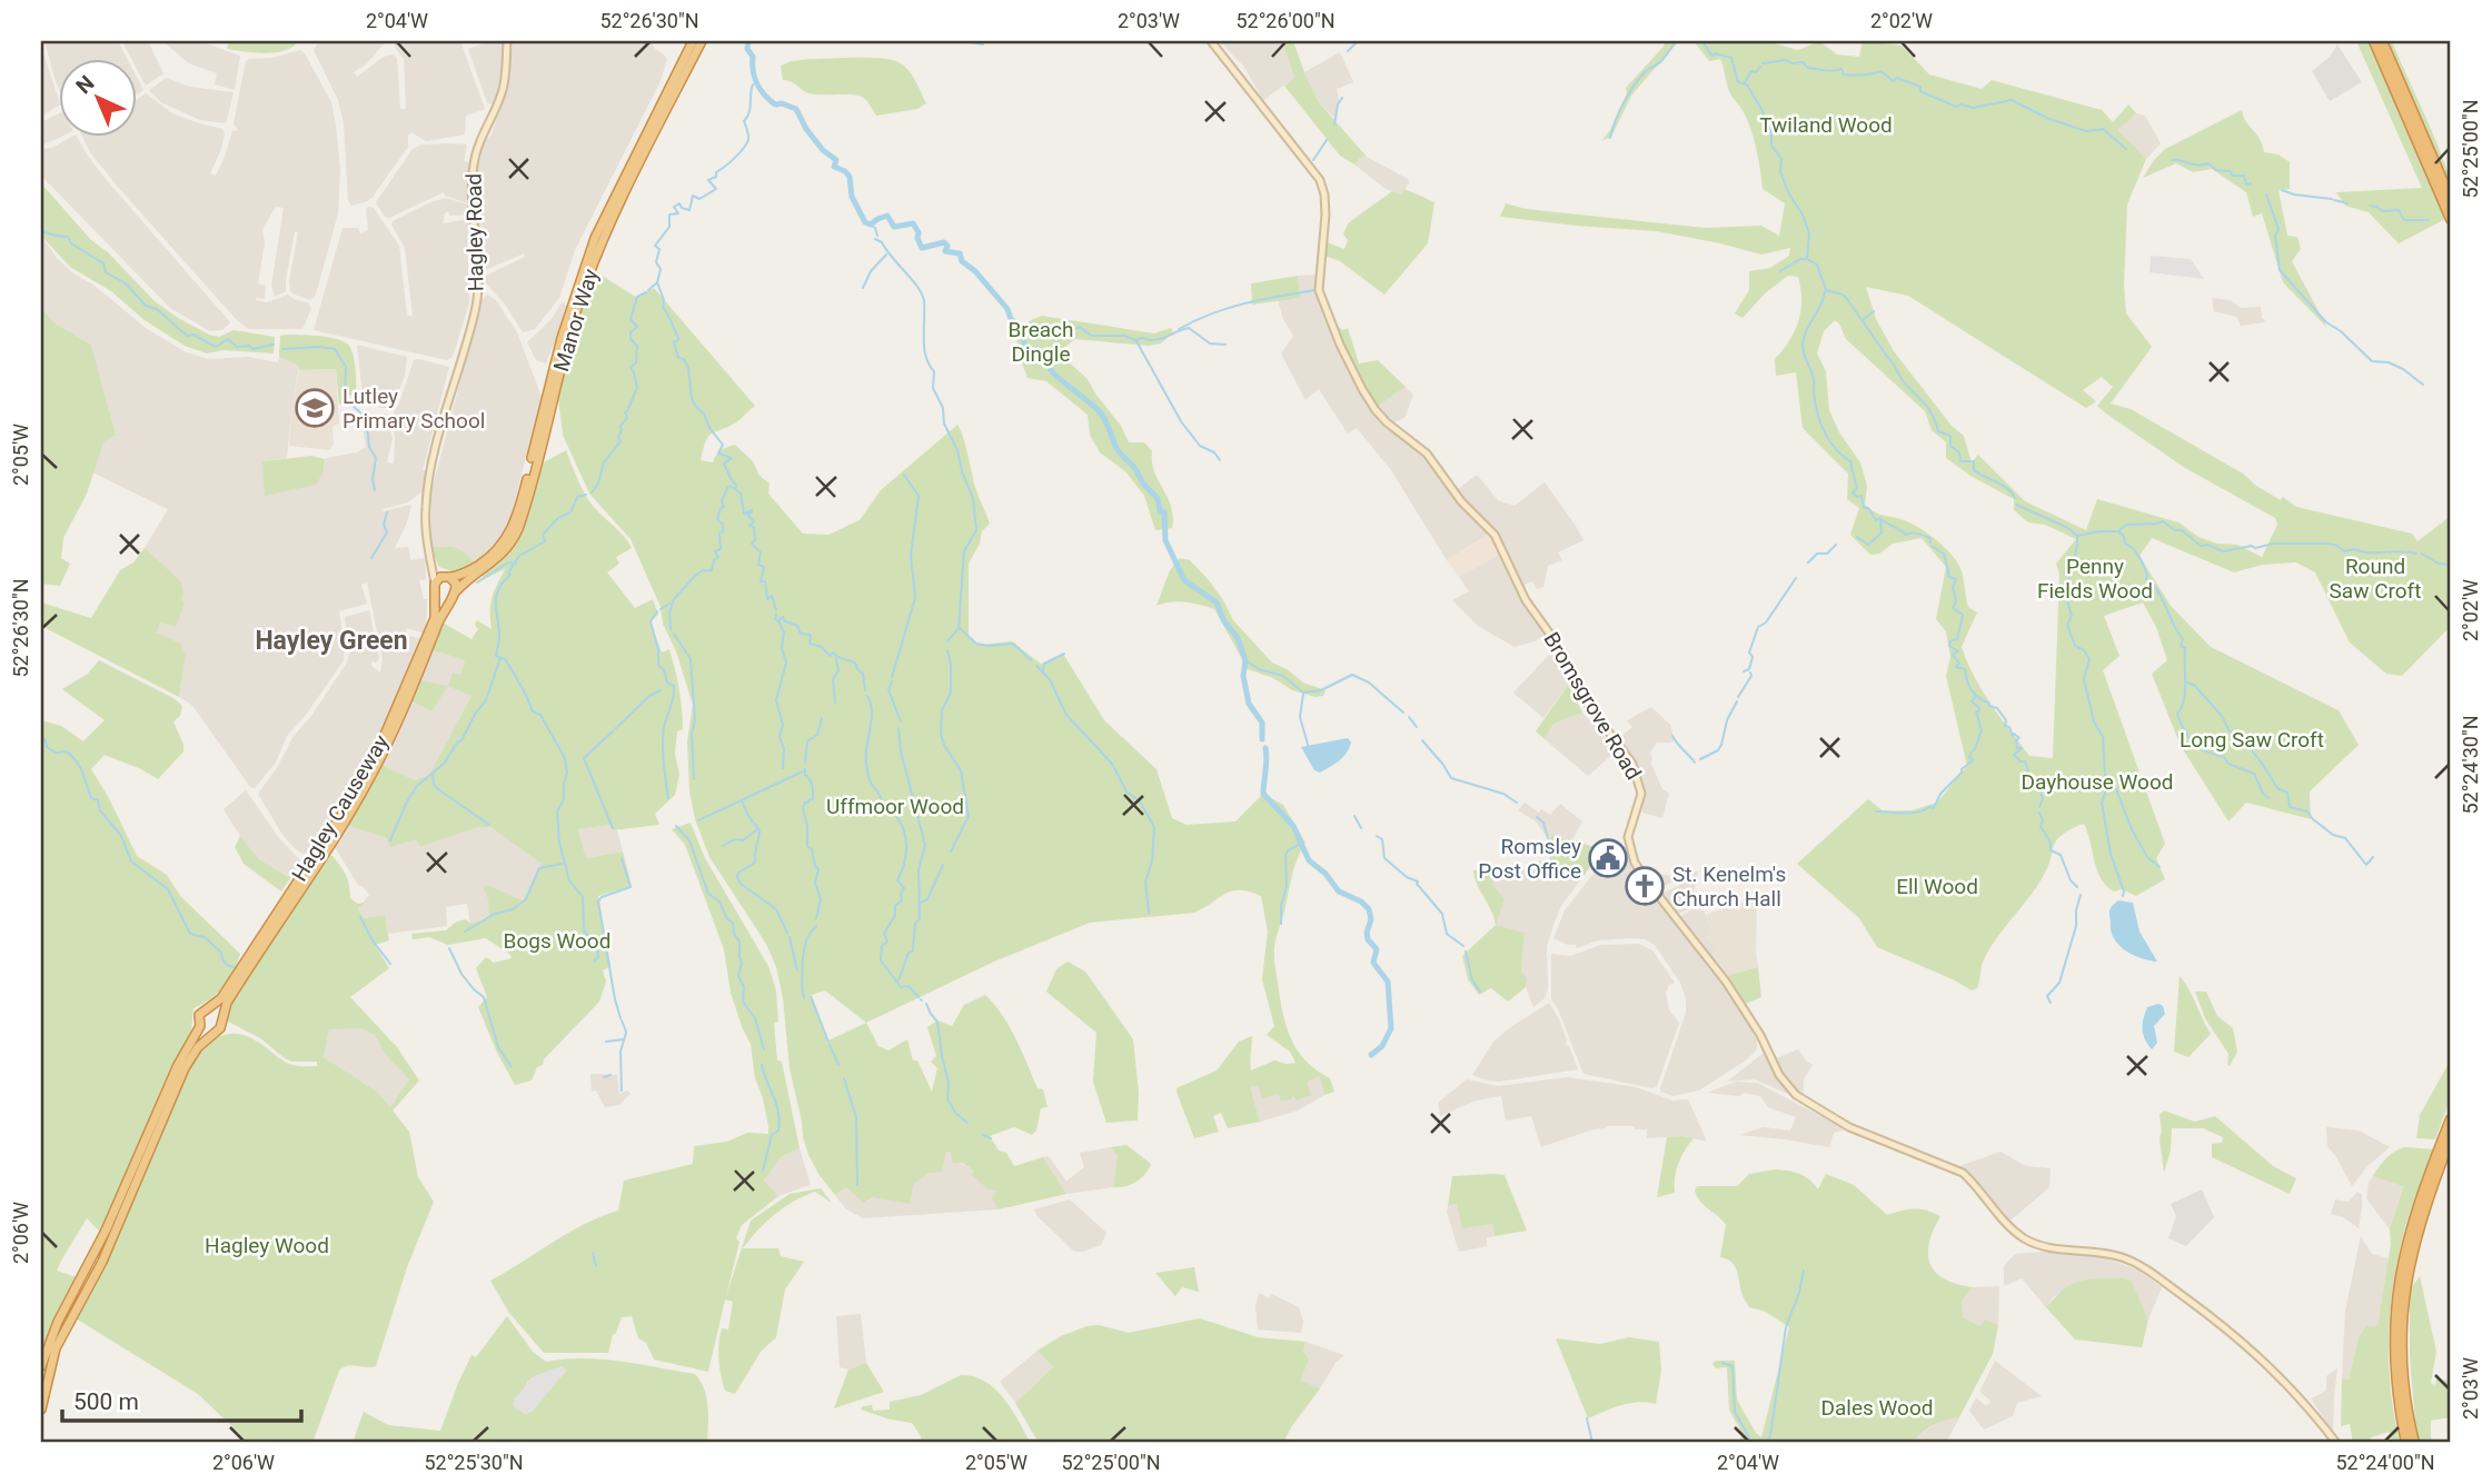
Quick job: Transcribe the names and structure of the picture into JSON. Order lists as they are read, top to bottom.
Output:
{
  "streets": {
    "highway": ["Manor Way", "Hagley Causeway"],
    "main road": ["Hagley Road", "Bromsgrove Road"]
  },
  "crossings": [
    ["Hagley Road", "Manor Way"],
    ["Hagley Road", "Hagley Causeway"],
    ["Manor Way", "Hagley Causeway"]
  ],
  "districts": ["Hayley Green"],
  "parks": [
    "Twiland Wood",
    "Breach Dingle",
    "Penny Fields Wood",
    "Round Saw Croft",
    "Long Saw Croft",
    "Dayhouse Wood",
    "Uffmoor Wood",
    "Ell Wood",
    "Bogs Wood",
    "Hagley Wood",
    "Dales Wood"
  ],
  "places": {
    "school or university": ["Lutley Primary School"],
    "public building": ["Romsley Post Office"],
    "church": ["St. Kenelm's Church Hall"]
  },
  "scale_bar": "500 m",
  "north": "top left",
  "coordinates": [
    "2°04'W",
    "52°26'30\"N",
    "2°03'W",
    "52°26'00\"N",
    "2°02'W",
    "52°25'00\"N",
    "2°05'W",
    "52°24'30\"N",
    "2°06'W",
    "52°25'30\"N",
    "52°24'00\"N"
  ]
}
